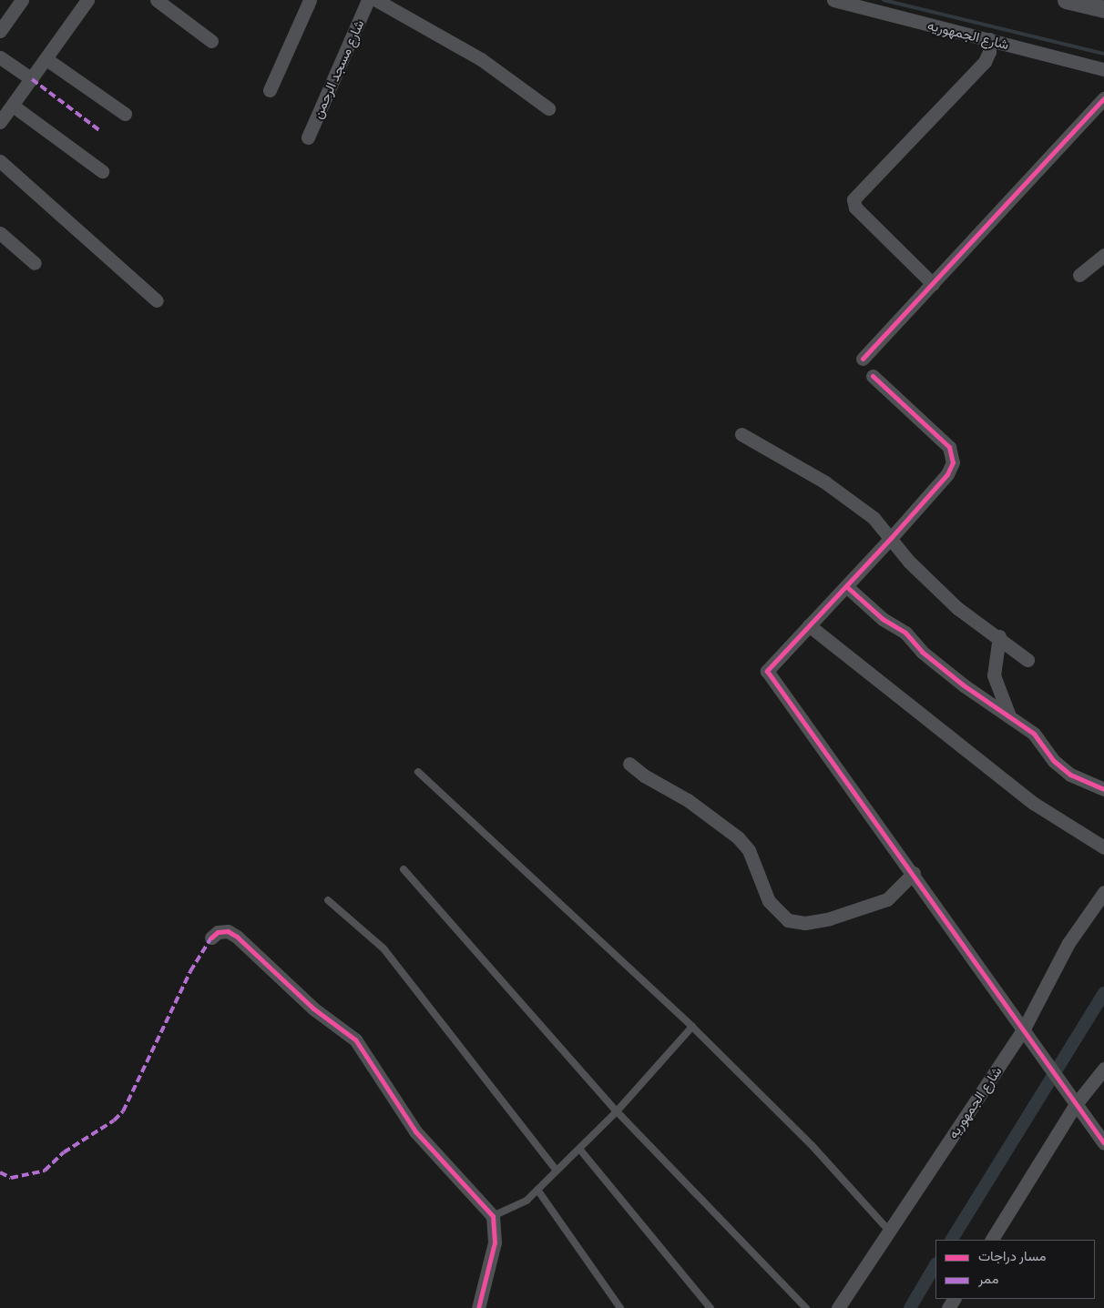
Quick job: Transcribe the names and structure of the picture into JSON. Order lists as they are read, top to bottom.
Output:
{
  "streets": {
    "street": ["شارع الجمهوريه", "شارع مسجد الرحمن"]
  },
  "legend": ["مسار دراجات", "ممر"]
}
